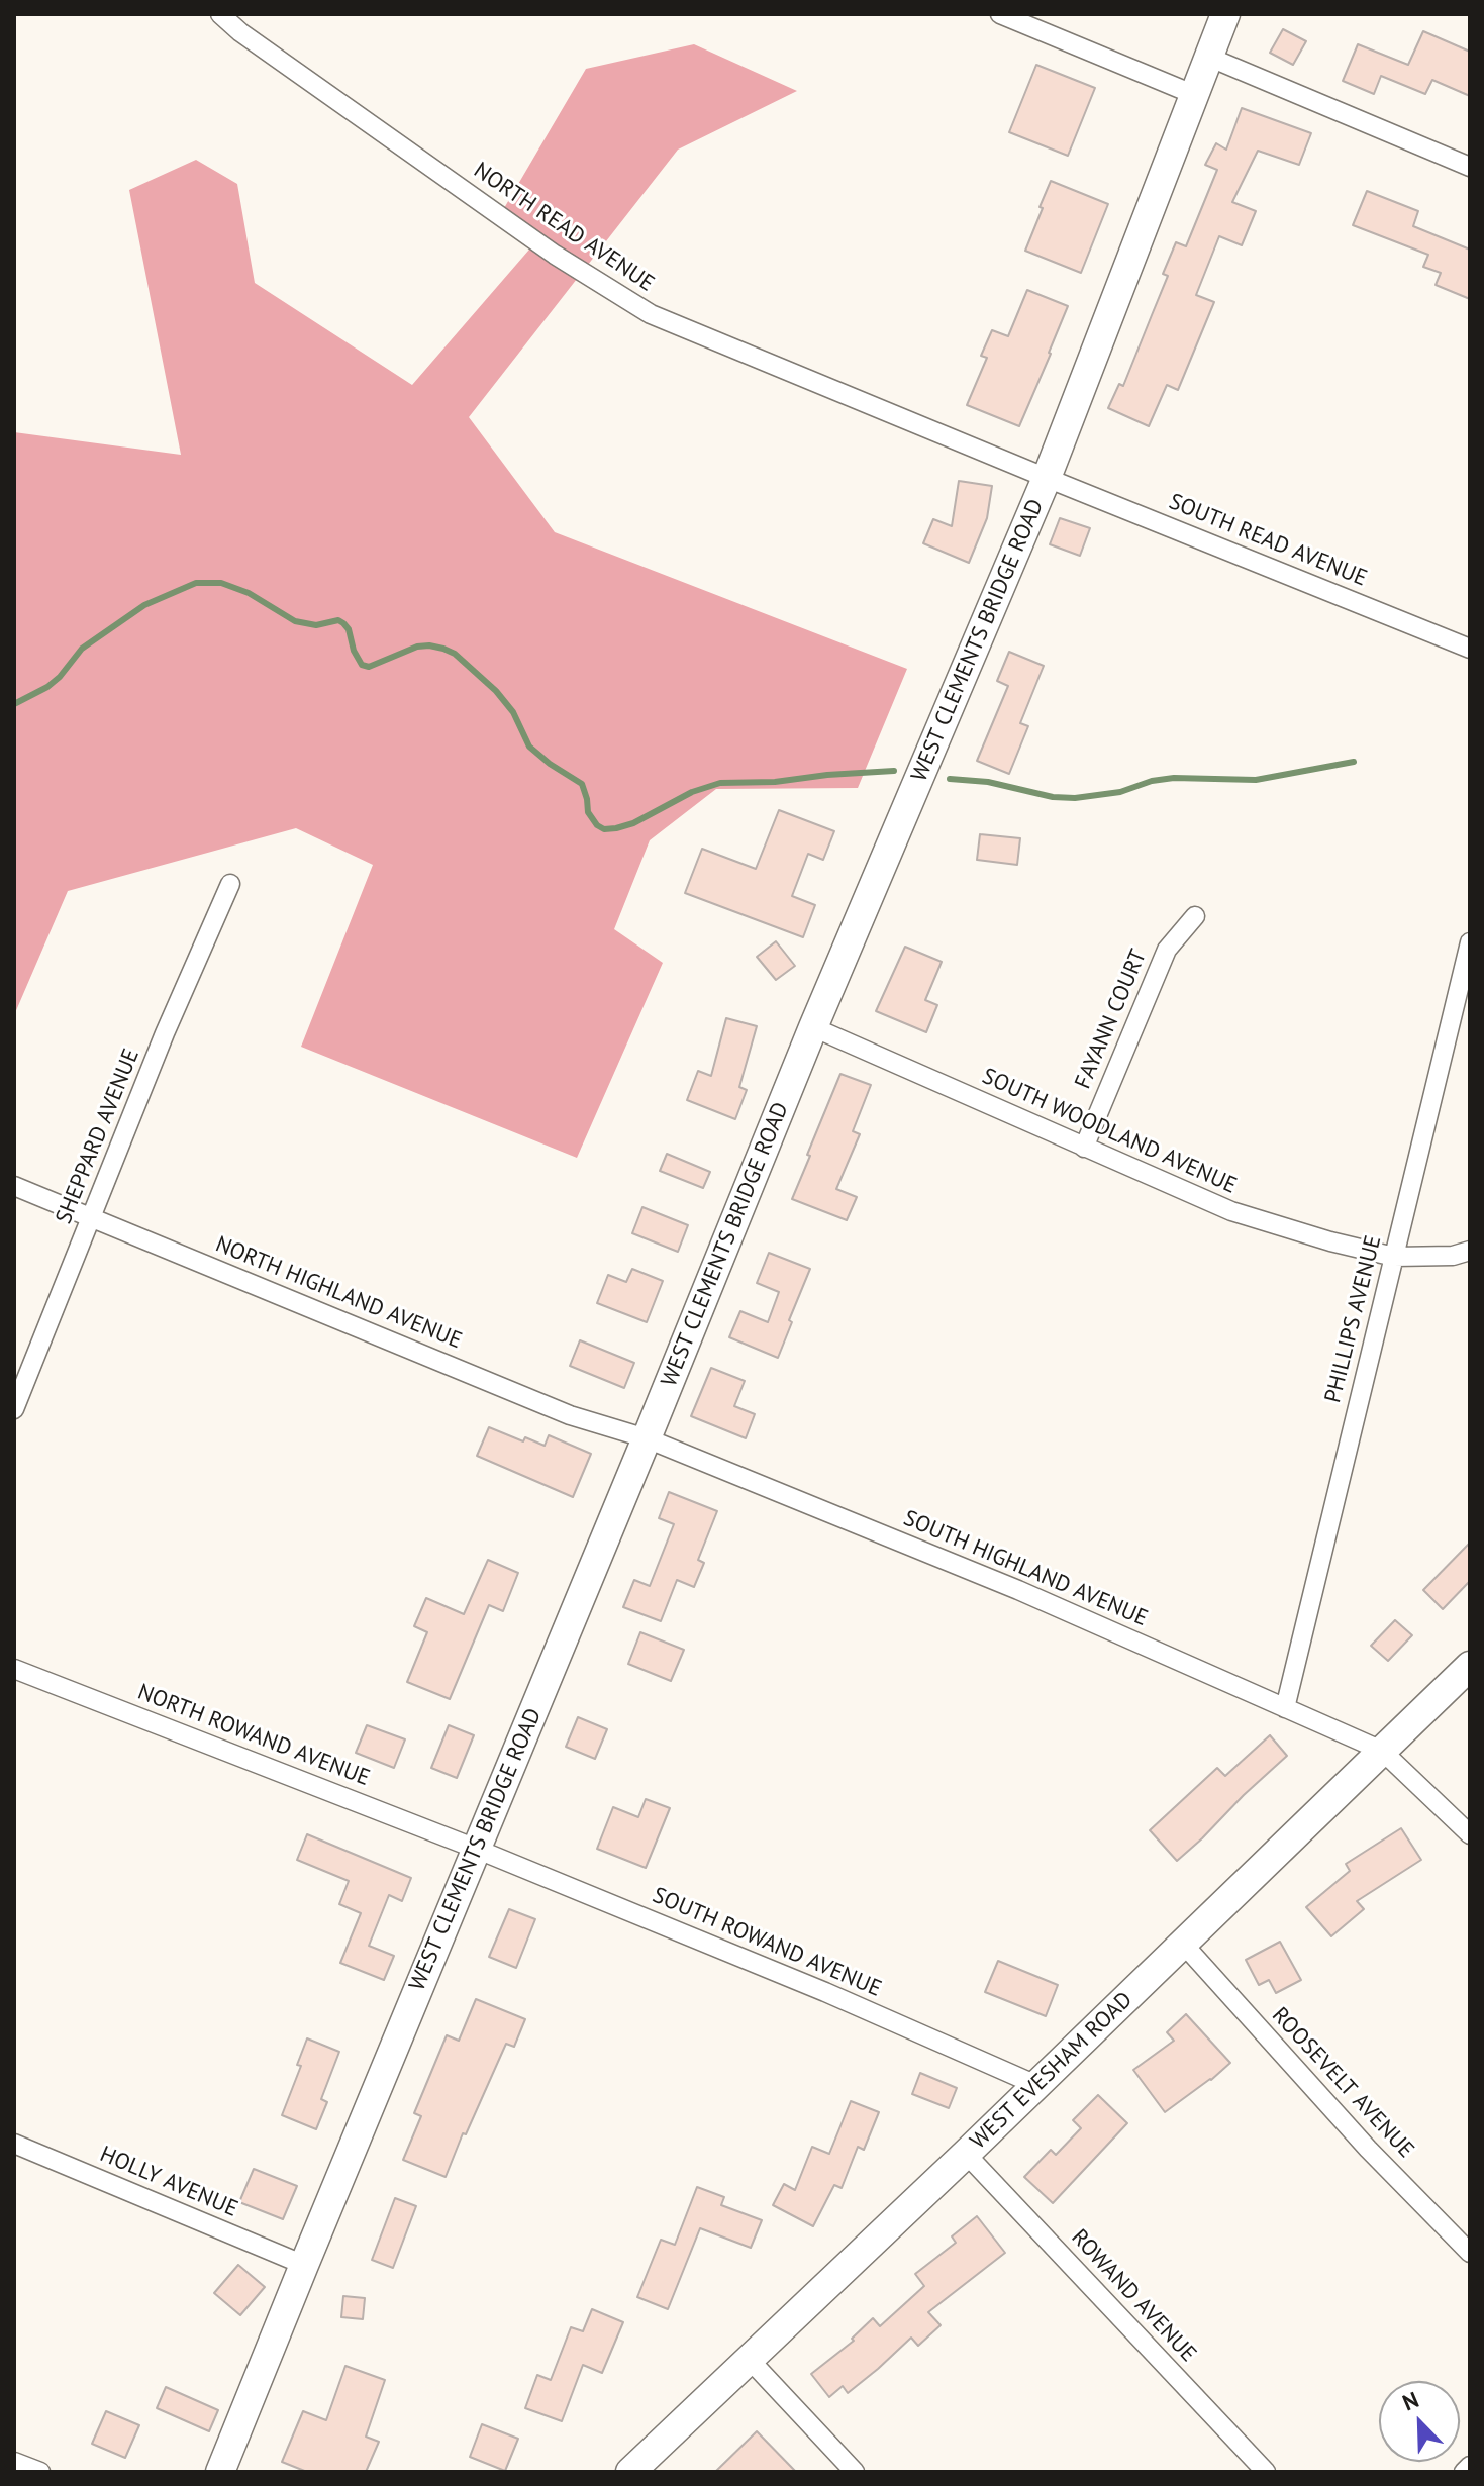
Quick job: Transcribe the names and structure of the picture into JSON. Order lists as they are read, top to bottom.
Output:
{
  "streets": {
    "main road": ["WEST CLEMENTS BRIDGE ROAD", "WEST EVESHAM ROAD"],
    "street": [
      "NORTH READ AVENUE",
      "SOUTH READ AVENUE",
      "FAYANN COURT",
      "SOUTH WOODLAND AVENUE",
      "SHEPPARD AVENUE",
      "NORTH HIGHLAND AVENUE",
      "PHILLIPS AVENUE",
      "SOUTH HIGHLAND AVENUE",
      "NORTH ROWAND AVENUE",
      "SOUTH ROWAND AVENUE",
      "ROOSEVELT AVENUE",
      "HOLLY AVENUE",
      "ROWAND AVENUE"
    ]
  },
  "crossings": [
    ["NORTH READ AVENUE", "SOUTH READ AVENUE"],
    ["NORTH READ AVENUE", "WEST CLEMENTS BRIDGE ROAD"],
    ["SOUTH READ AVENUE", "WEST CLEMENTS BRIDGE ROAD"],
    ["WEST CLEMENTS BRIDGE ROAD", "SOUTH WOODLAND AVENUE"],
    ["WEST CLEMENTS BRIDGE ROAD", "NORTH HIGHLAND AVENUE"],
    ["WEST CLEMENTS BRIDGE ROAD", "SOUTH HIGHLAND AVENUE"],
    ["WEST CLEMENTS BRIDGE ROAD", "NORTH ROWAND AVENUE"],
    ["WEST CLEMENTS BRIDGE ROAD", "SOUTH ROWAND AVENUE"],
    ["WEST CLEMENTS BRIDGE ROAD", "HOLLY AVENUE"],
    ["FAYANN COURT", "SOUTH WOODLAND AVENUE"],
    ["SOUTH WOODLAND AVENUE", "PHILLIPS AVENUE"],
    ["SHEPPARD AVENUE", "NORTH HIGHLAND AVENUE"],
    ["NORTH HIGHLAND AVENUE", "SOUTH HIGHLAND AVENUE"],
    ["PHILLIPS AVENUE", "SOUTH HIGHLAND AVENUE"],
    ["SOUTH HIGHLAND AVENUE", "WEST EVESHAM ROAD"],
    ["NORTH ROWAND AVENUE", "SOUTH ROWAND AVENUE"],
    ["SOUTH ROWAND AVENUE", "WEST EVESHAM ROAD"],
    ["WEST EVESHAM ROAD", "ROOSEVELT AVENUE"],
    ["WEST EVESHAM ROAD", "ROWAND AVENUE"]
  ],
  "north": "top left"
}
